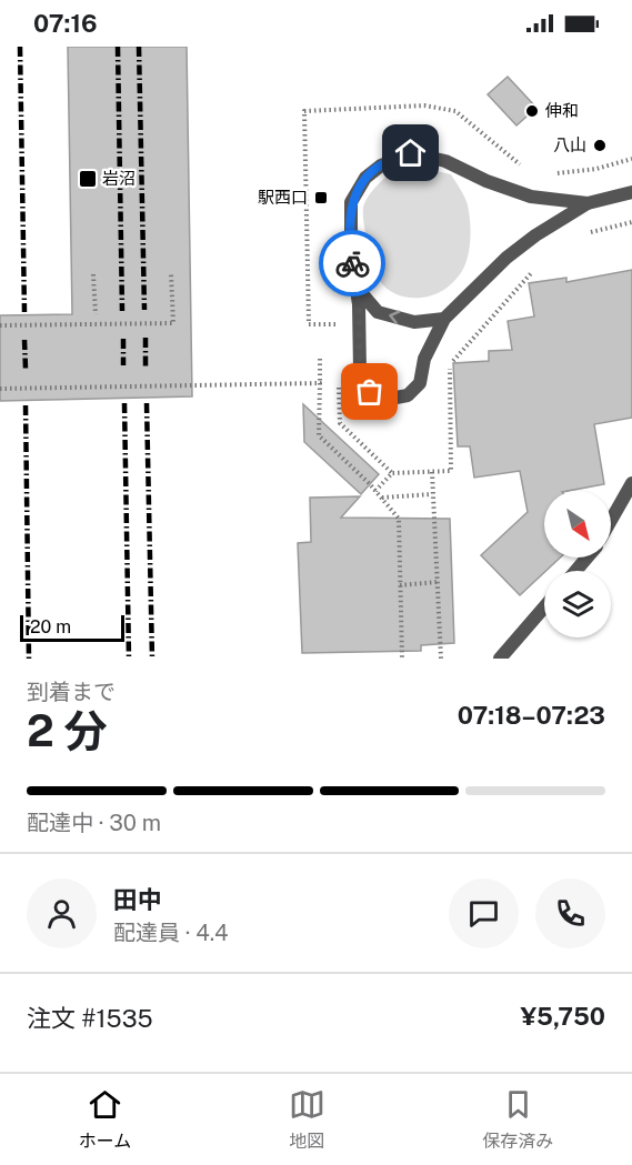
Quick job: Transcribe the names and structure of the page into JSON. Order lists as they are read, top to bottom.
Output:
{
  "places": {
    "other": ["伸和", "八山"],
    "transit": ["岩沼", "駅西口"]
  },
  "scale_bar": "20 m",
  "north": "bottom right",
  "page": {
    "status": "07:16",
    "scale": "20 m",
    "heading": ["2 分", "到着まで", "07:18–07:23"],
    "panel": [
      "田中",
      "配達員 · 4.4",
      "注文 #1535",
      "¥5,750"
    ],
    "bar": "配達中 · 30 m",
    "tabs": ["ホーム", "地図", "保存済み"]
  }
}
